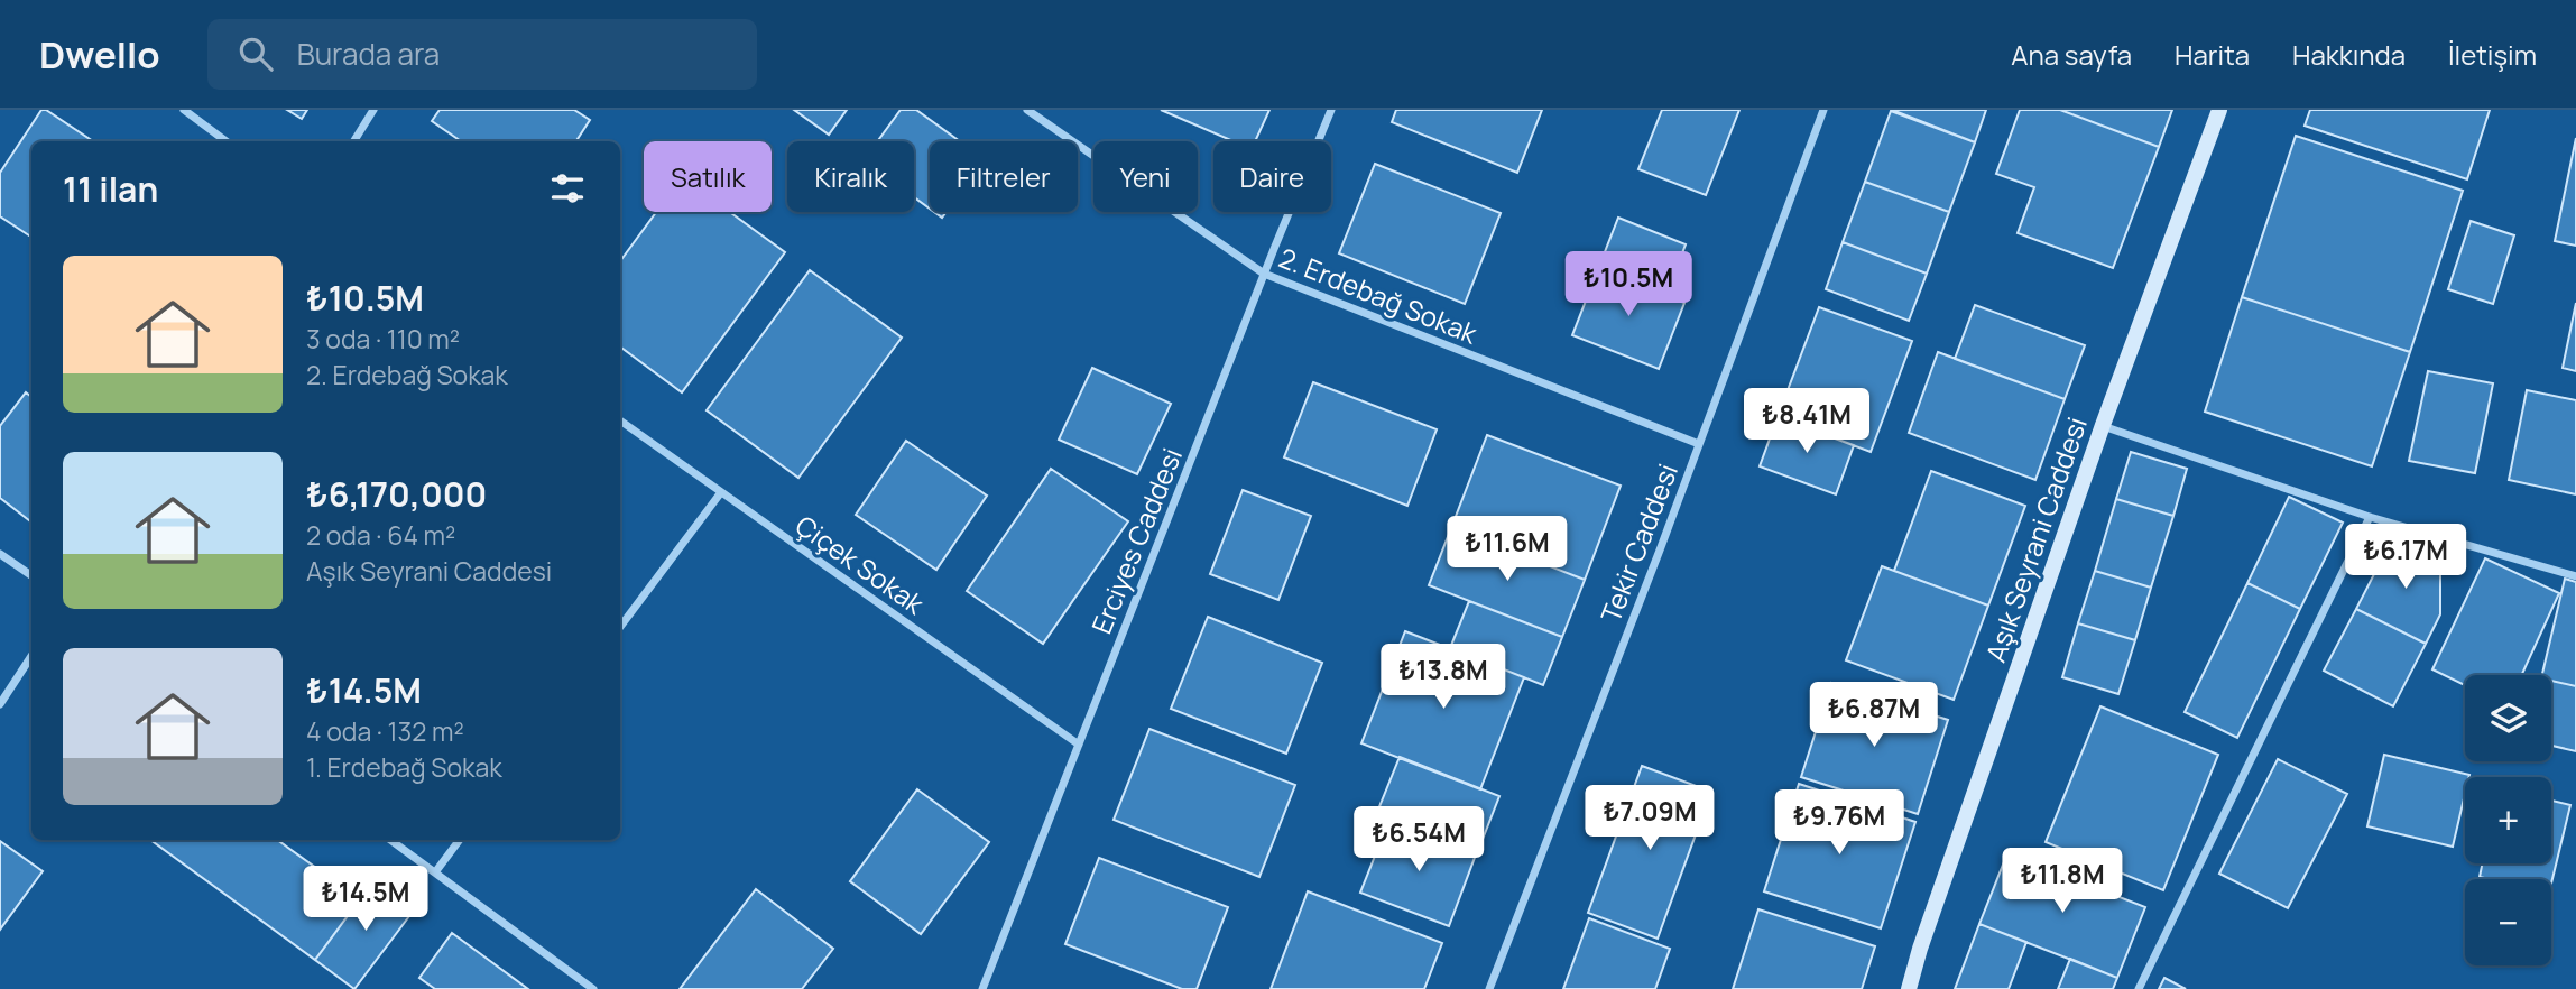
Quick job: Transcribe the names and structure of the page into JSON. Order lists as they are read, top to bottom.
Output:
{
  "streets": {
    "main road": ["Aşık Seyrani Caddesi"],
    "street": [
      "2. Erdebağ Sokak",
      "Erciyes Caddesi",
      "Tekir Caddesi",
      "Çiçek Sokak"
    ]
  },
  "crossings": [
    ["2. Erdebağ Sokak", "Erciyes Caddesi"],
    ["2. Erdebağ Sokak", "Tekir Caddesi"],
    ["Erciyes Caddesi", "Çiçek Sokak"]
  ],
  "page": {
    "header": "Dwello",
    "search": "Burada ara",
    "nav": [
      "Ana sayfa",
      "Harita",
      "Hakkında",
      "İletişim"
    ],
    "chip": [
      "Satılık",
      "Kiralık",
      "Filtreler",
      "Yeni",
      "Daire"
    ],
    "heading": "11 ilan",
    "list": [
      {
        "name": "₺10.5M",
        "note": "3 oda · 110 m² · 2. Erdebağ Sokak"
      },
      {
        "name": "₺6,170,000",
        "note": "2 oda · 64 m² · Aşık Seyrani Caddesi"
      },
      {
        "name": "₺14.5M",
        "note": "4 oda · 132 m² · 1. Erdebağ Sokak"
      }
    ],
    "price": [
      "₺10.5M",
      "₺8.41M",
      "₺11.6M",
      "₺6.17M",
      "₺13.8M",
      "₺6.87M",
      "₺7.09M",
      "₺9.76M",
      "₺6.54M",
      "₺11.8M",
      "₺14.5M"
    ],
    "map_buttons": ["+", "−"]
  }
}
